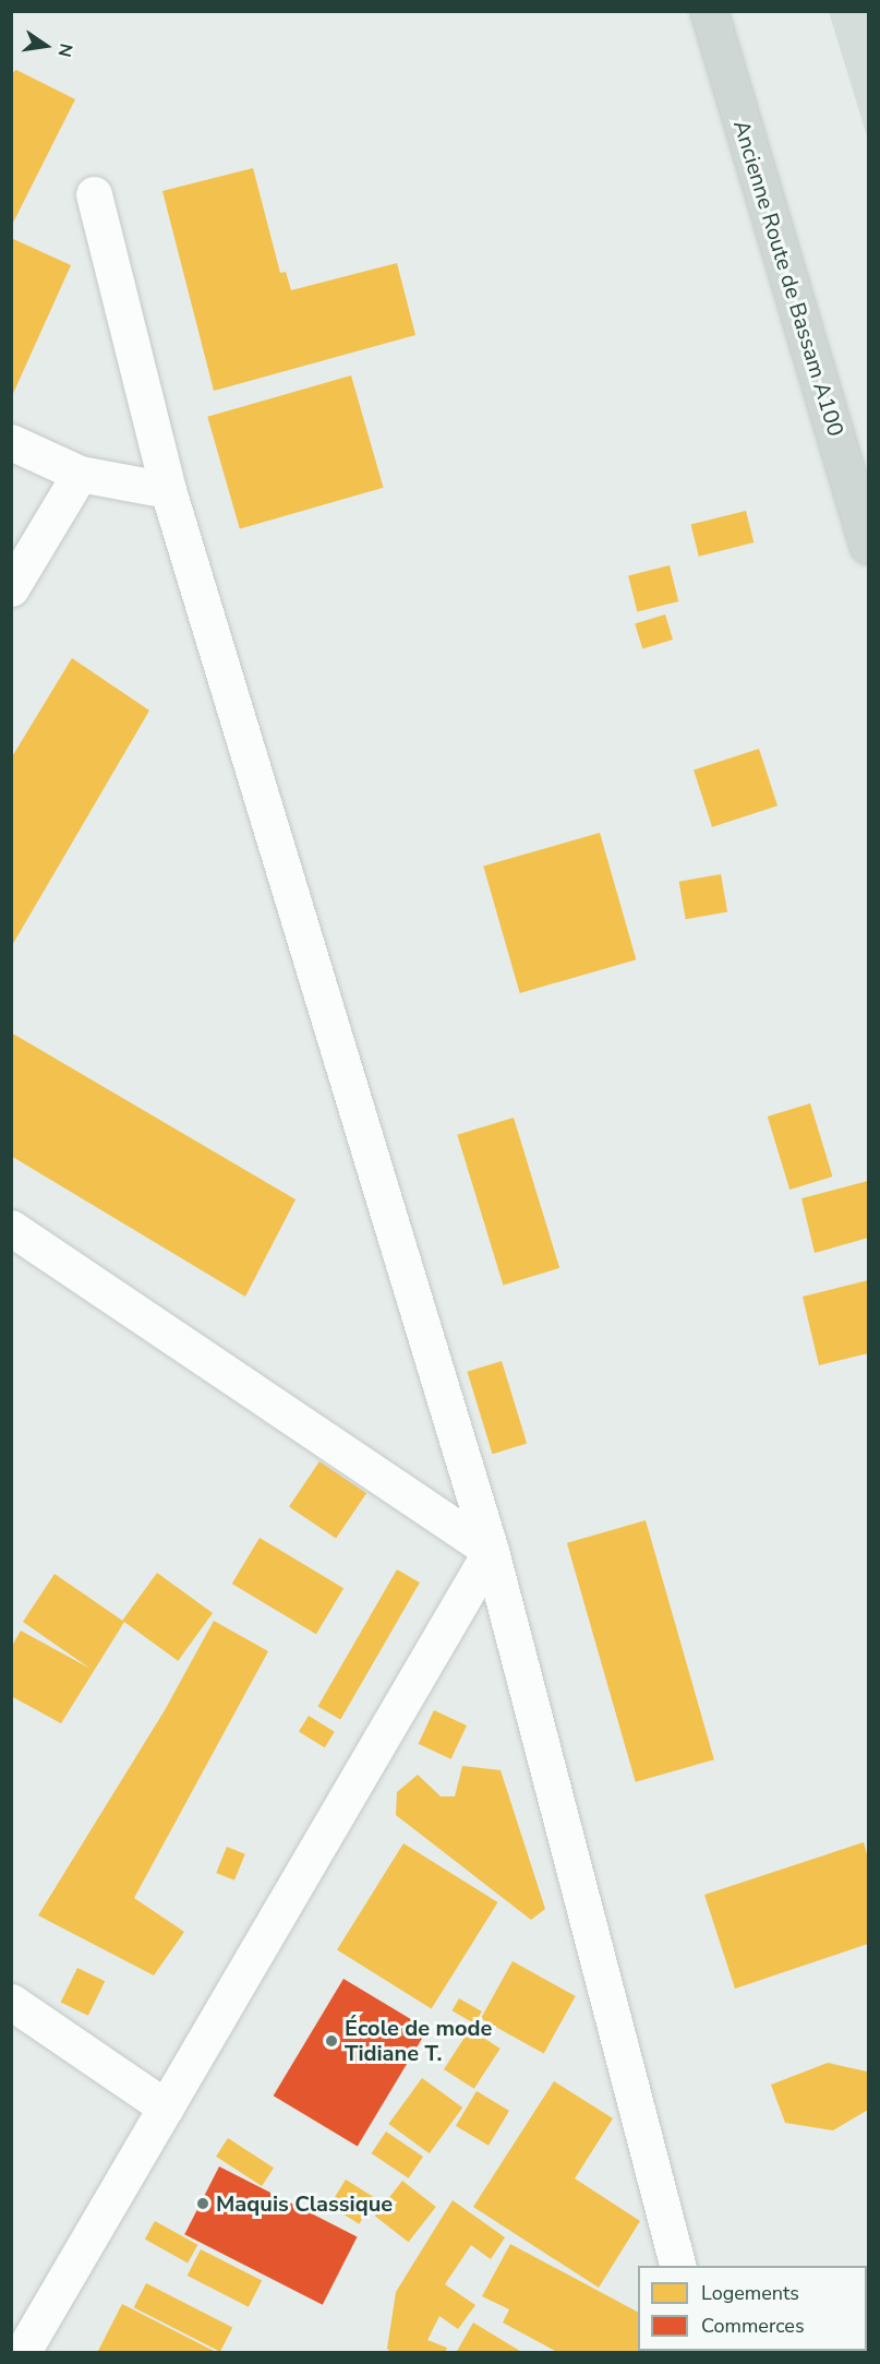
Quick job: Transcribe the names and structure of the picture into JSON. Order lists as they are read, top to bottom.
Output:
{
  "streets": {
    "main road": ["Ancienne Route de Bassam A100"]
  },
  "places": ["École de mode Tidiane T.", "Maquis Classique"],
  "legend": ["Logements", "Commerces"],
  "north": "right"
}
